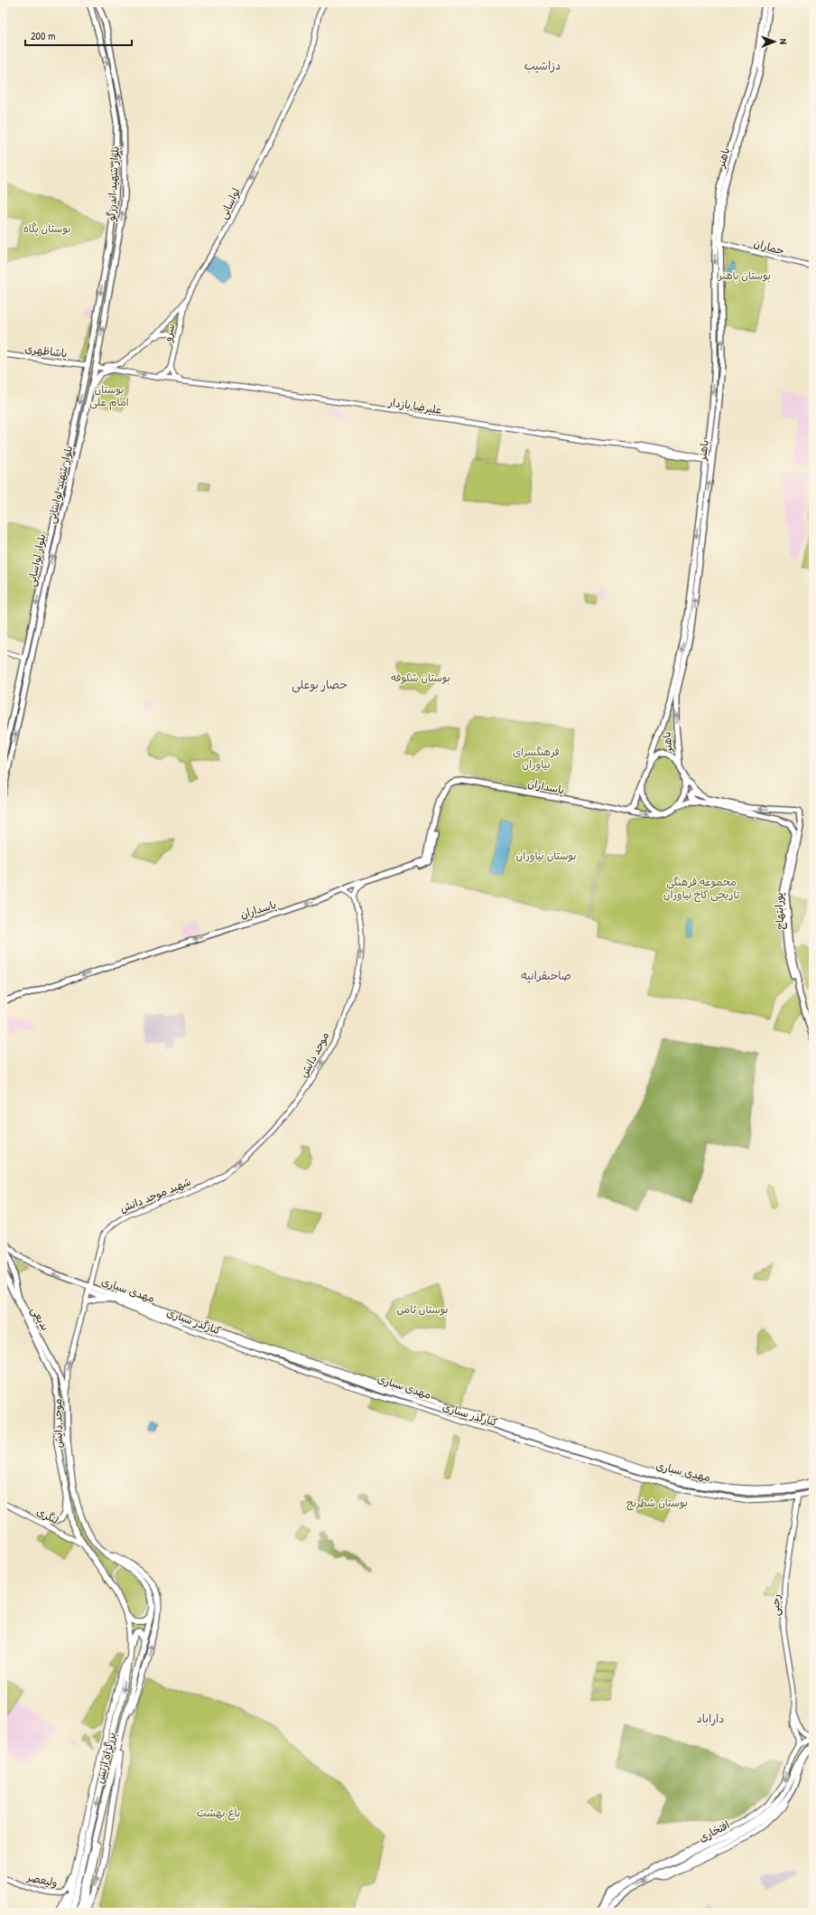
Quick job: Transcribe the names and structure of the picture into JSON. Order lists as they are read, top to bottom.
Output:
{
  "streets": {
    "highway": ["موحد دانش", "بزرگراه ارتش"],
    "main road": [
      "باهنر",
      "بلوار شهید اندرزگو",
      "لواسانی",
      "جماران",
      "سرو",
      "پاشاظهری",
      "علیرضا بازدار",
      "بلوار شهید لواسانی",
      "بلوار لواسانی",
      "پاسداران",
      "پورابتهاج",
      "شهید موحد دانش",
      "مهدی سباری",
      "بدیعی",
      "کنارگذر سباری",
      "لنگری",
      "رجبی",
      "افتخاری",
      "ولیعصر"
    ]
  },
  "crossings": [
    ["باهنر", "جماران"],
    ["باهنر", "علیرضا بازدار"],
    ["باهنر", "پاسداران"],
    ["باهنر", "پورابتهاج"],
    ["بلوار شهید اندرزگو", "لواسانی"],
    ["بلوار شهید اندرزگو", "پاشاظهری"],
    ["بلوار شهید اندرزگو", "علیرضا بازدار"],
    ["بلوار شهید اندرزگو", "بلوار لواسانی"],
    ["لواسانی", "سرو"],
    ["لواسانی", "علیرضا بازدار"],
    ["سرو", "علیرضا بازدار"],
    ["پاشاظهری", "بلوار لواسانی"],
    ["موحد دانش", "شهید موحد دانش"],
    ["موحد دانش", "مهدی سباری"],
    ["موحد دانش", "بدیعی"],
    ["موحد دانش", "کنارگذر سباری"],
    ["موحد دانش", "لنگری"],
    ["موحد دانش", "بزرگراه ارتش"],
    ["شهید موحد دانش", "مهدی سباری"],
    ["مهدی سباری", "بدیعی"],
    ["مهدی سباری", "کنارگذر سباری"],
    ["لنگری", "بزرگراه ارتش"]
  ],
  "one_way": [
    "لواسانی",
    "بلوار شهید لواسانی",
    "بلوار لواسانی",
    "پاسداران",
    "موحد دانش"
  ],
  "districts": [
    "دزاشیب",
    "حصار بوعلی",
    "صاحبقرانیه",
    "داراباد"
  ],
  "parks": [
    "بوستان پگاه",
    "بوستان باهنر",
    "بوستان امام علی",
    "بوستان شکوفه",
    "فرهنگسرای نیاوران",
    "بوستان نیاوران",
    "مجموعه فرهنگی تاریخی کاخ نیاوران",
    "بوستان ثامن",
    "بوستان شطرنج",
    "باغ بهشت"
  ],
  "scale_bar": "200 m",
  "north": "right"
}
